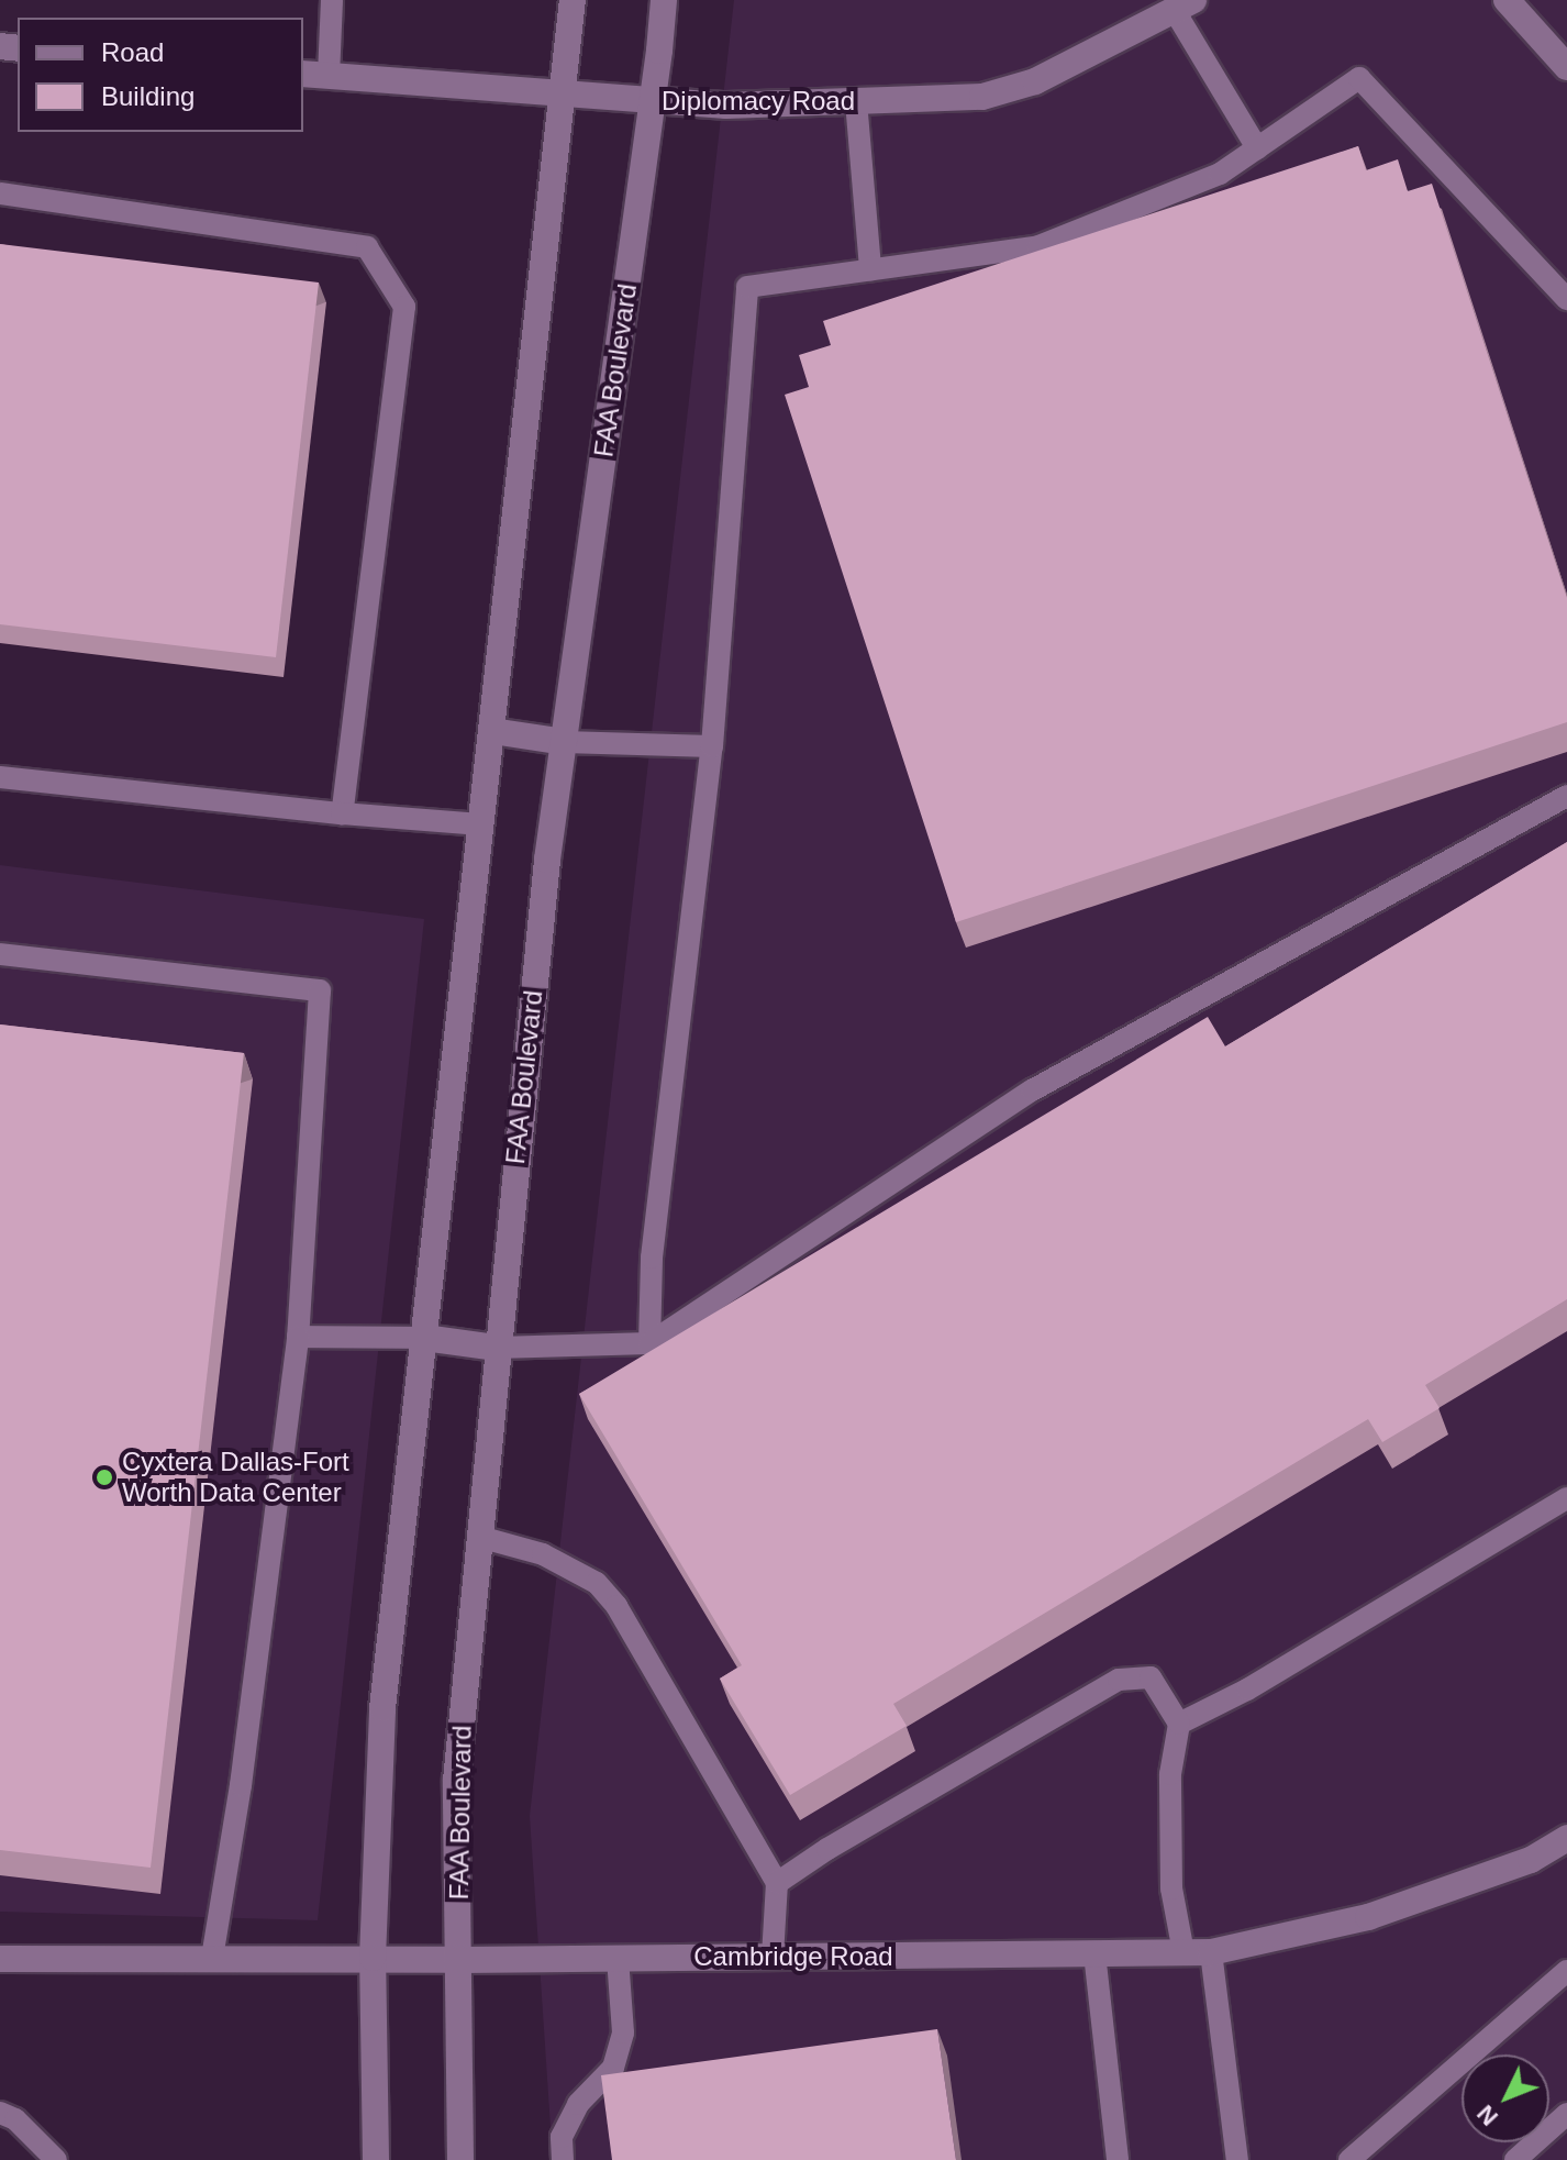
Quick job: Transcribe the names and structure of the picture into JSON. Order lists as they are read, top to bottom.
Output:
{
  "streets": {
    "street": ["Diplomacy Road", "FAA Boulevard", "Cambridge Road"]
  },
  "crossings": [
    ["Diplomacy Road", "FAA Boulevard"],
    ["FAA Boulevard", "Cambridge Road"]
  ],
  "places": ["Cyxtera Dallas-Fort Worth Data Center"],
  "legend": ["Road", "Building"],
  "north": "bottom left"
}
